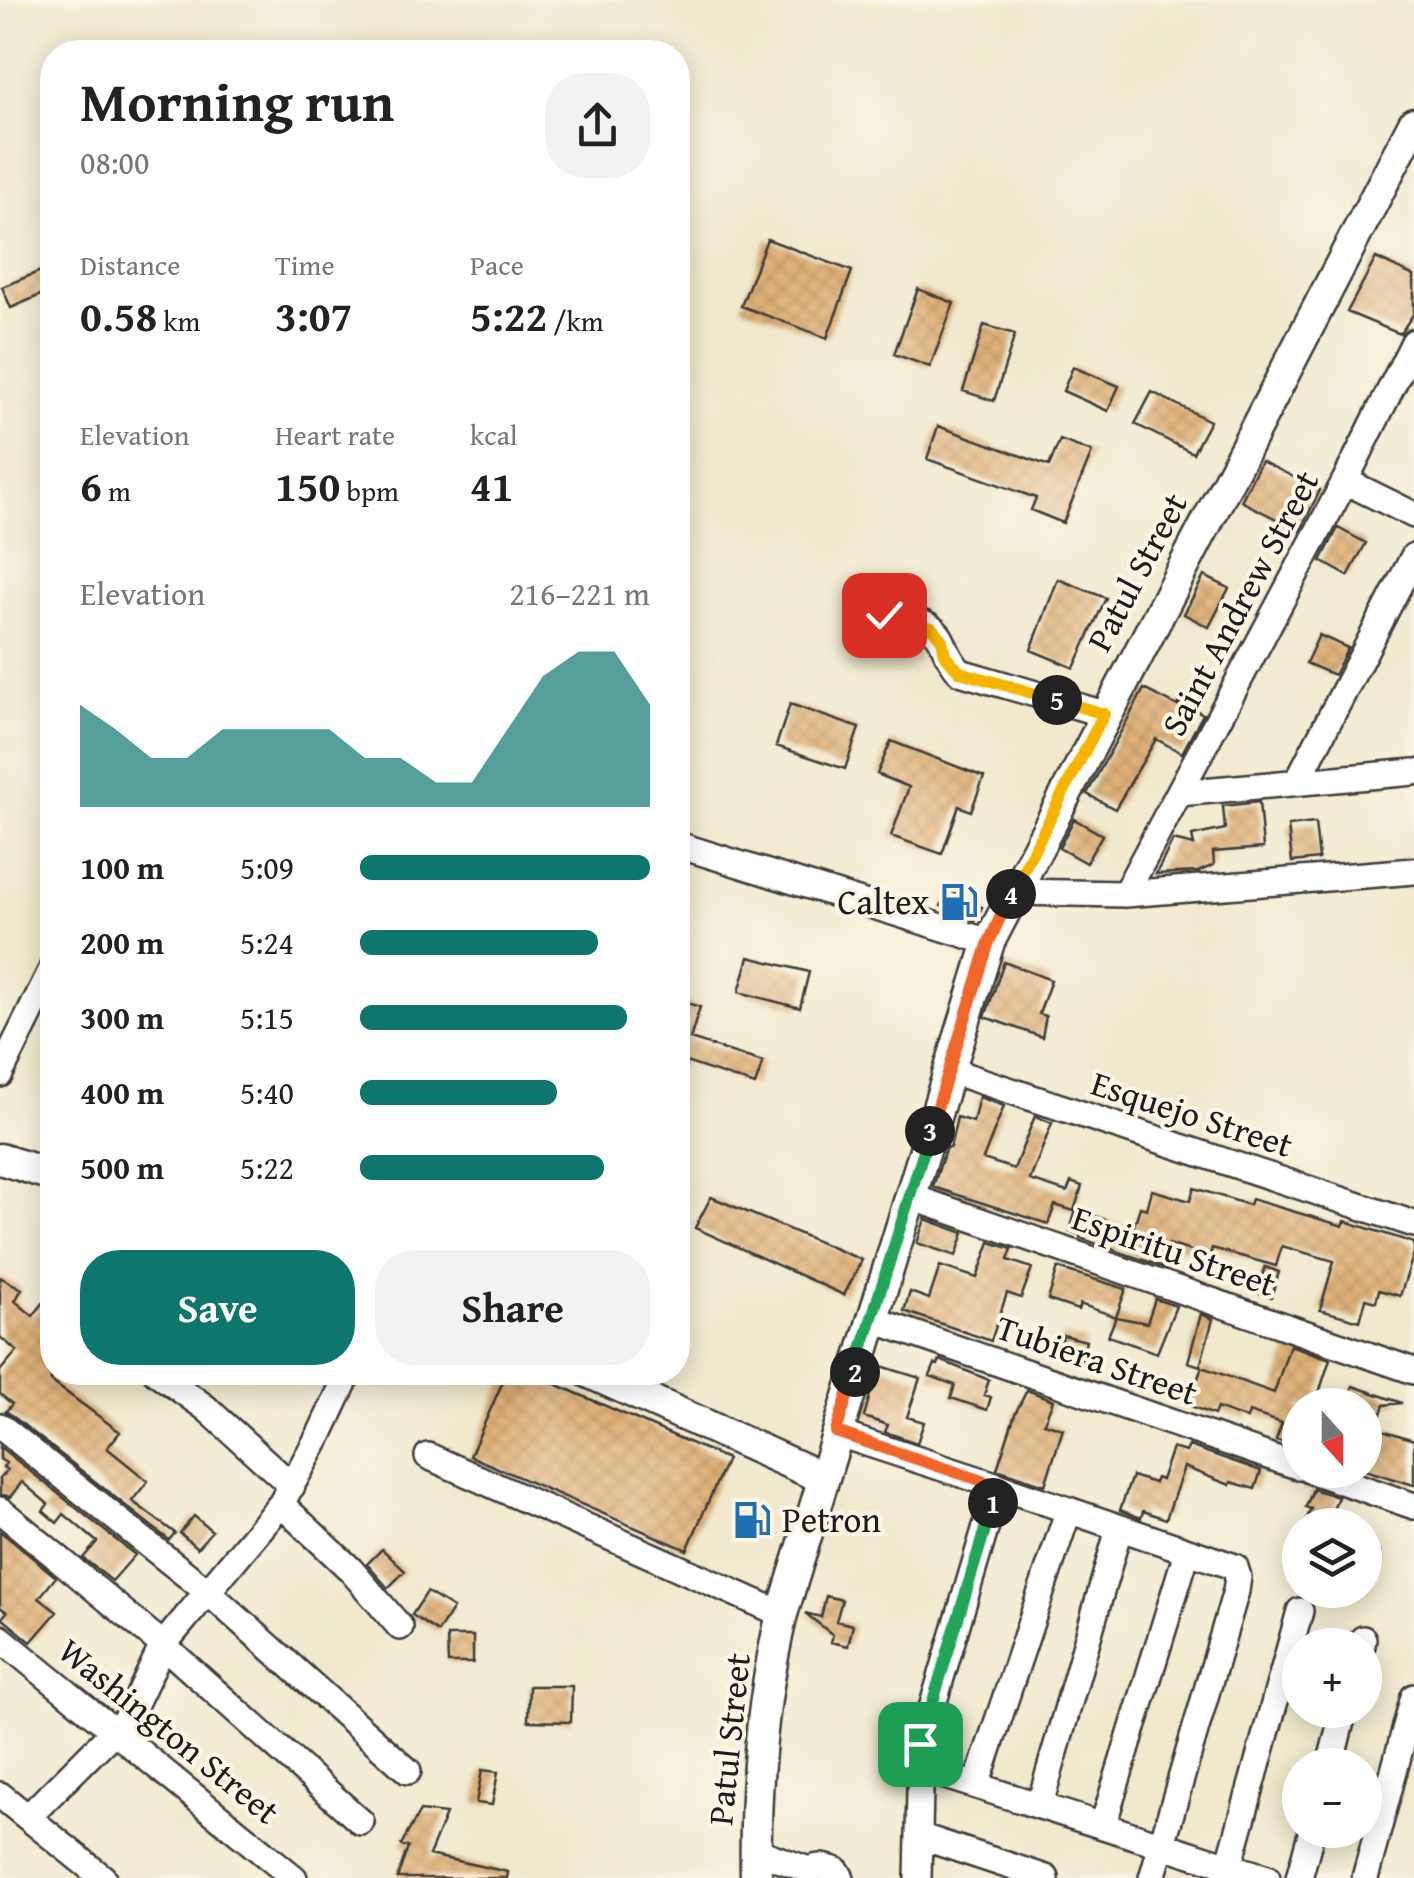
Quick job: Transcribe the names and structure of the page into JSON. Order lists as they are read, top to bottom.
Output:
{
  "streets": {
    "main road": ["Patul Street"],
    "street": [
      "Saint Andrew Street",
      "Esquejo Street",
      "Espiritu Street",
      "Tubiera Street",
      "Washington Street"
    ]
  },
  "crossings": [
    ["Patul Street", "Esquejo Street"],
    ["Patul Street", "Espiritu Street"],
    ["Patul Street", "Tubiera Street"]
  ],
  "places": {
    "fuel station": ["Caltex", "Petron"]
  },
  "north": "bottom",
  "page": {
    "heading": ["Morning run", "08:00"],
    "stats": [
      ["Distance", "0.58 km"],
      ["Time", "3:07"],
      ["Pace", "5:22 /km"],
      ["Elevation", "6 m"],
      ["Heart rate", "150 bpm"],
      ["kcal", "41"]
    ],
    "chart": ["Elevation", "216–221 m"],
    "pins": [
      "5",
      "4",
      "3",
      "2",
      "1"
    ],
    "list": [
      {
        "name": "100 m",
        "note": "5:09"
      },
      {
        "name": "200 m",
        "note": "5:24"
      },
      {
        "name": "300 m",
        "note": "5:15"
      },
      {
        "name": "400 m",
        "note": "5:40"
      },
      {
        "name": "500 m",
        "note": "5:22"
      }
    ],
    "buttons": ["Save", "Share"],
    "map_buttons": ["+", "−"]
  }
}
